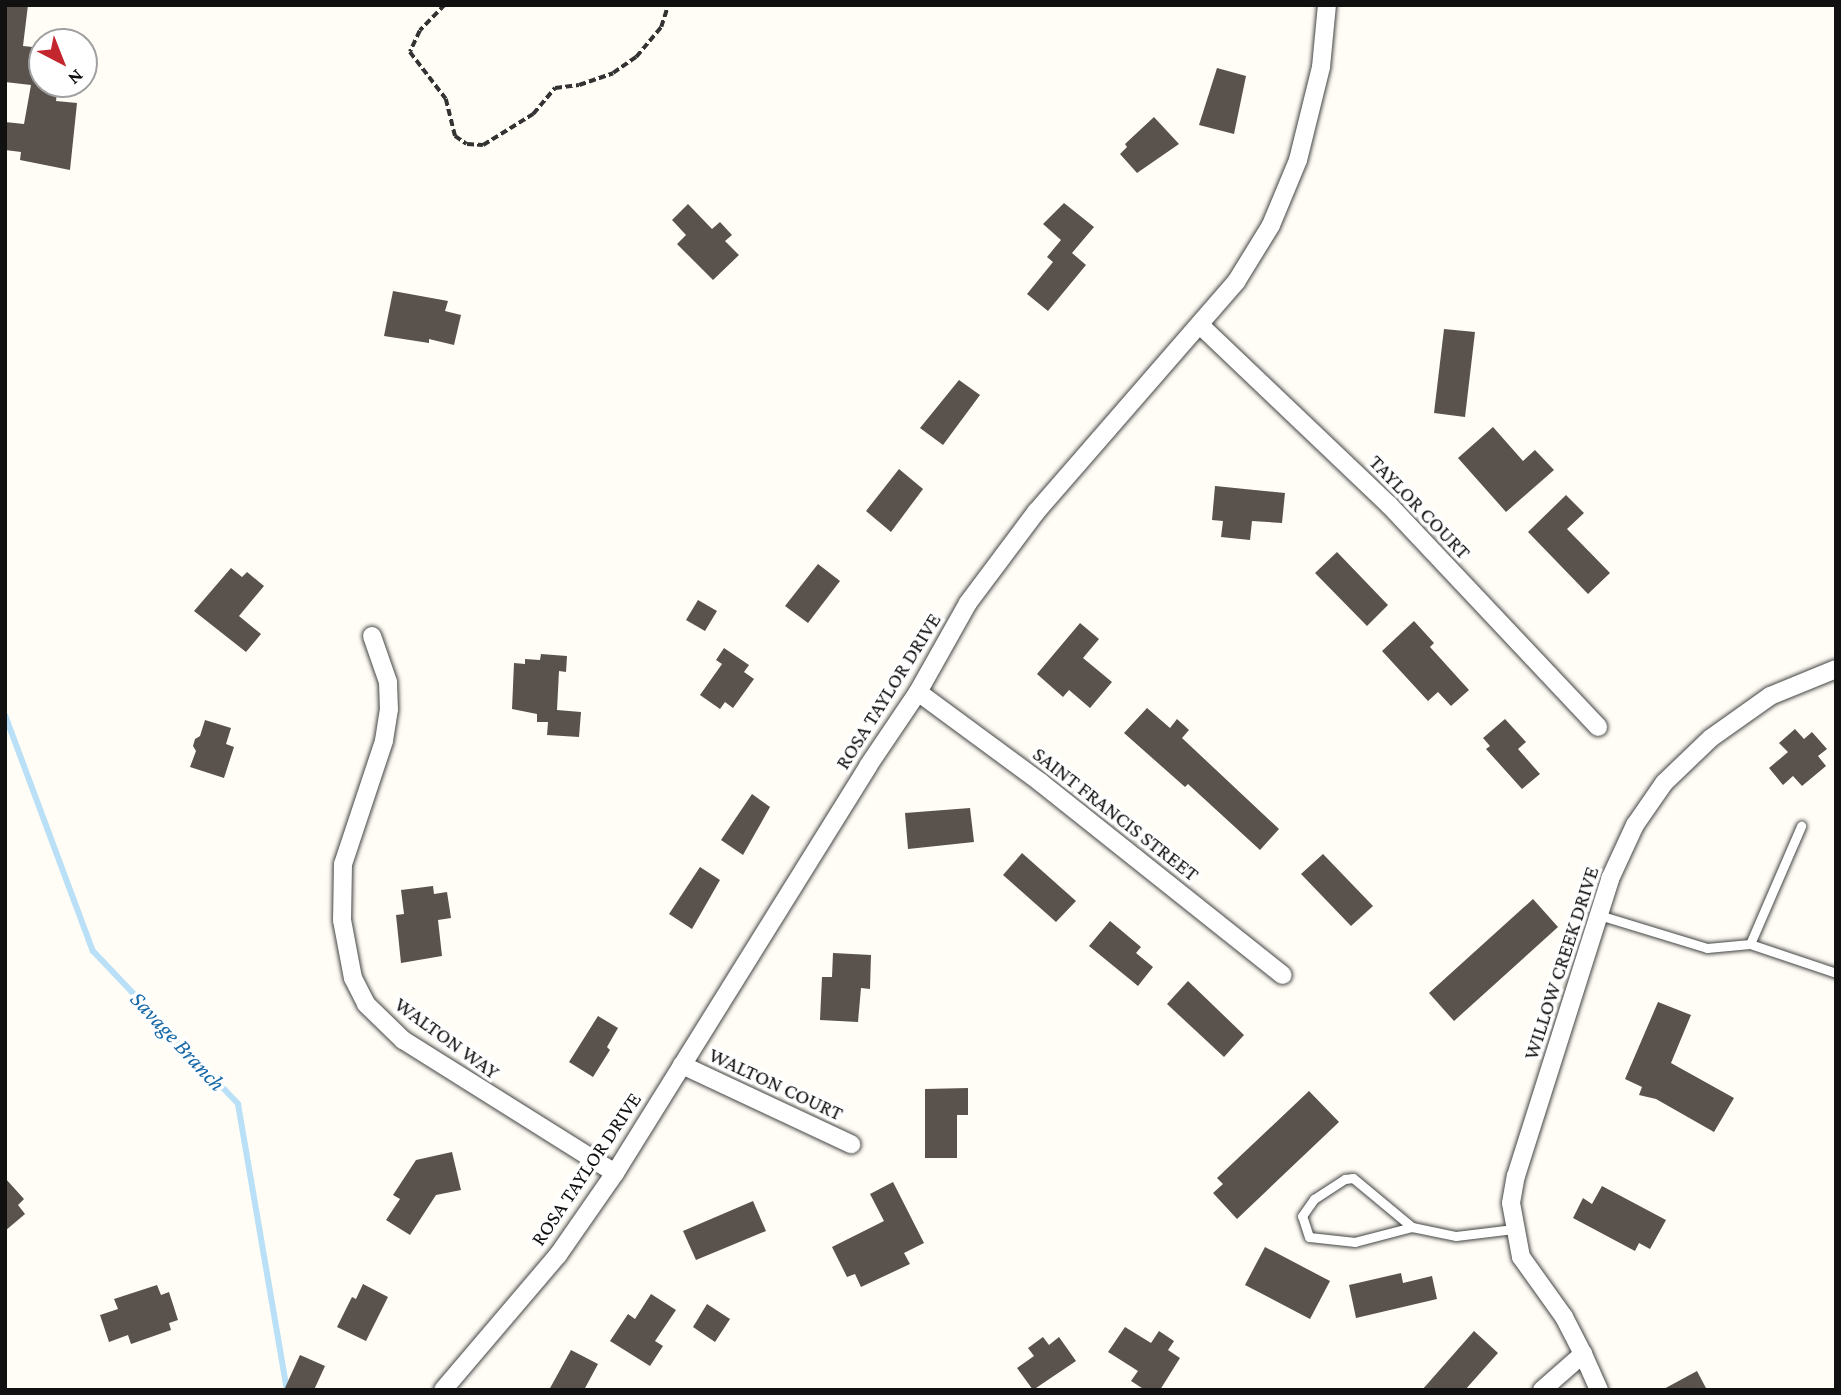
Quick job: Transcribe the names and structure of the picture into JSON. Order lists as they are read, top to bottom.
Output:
{
  "streets": {
    "street": [
      "TAYLOR COURT",
      "ROSA TAYLOR DRIVE",
      "SAINT FRANCIS STREET",
      "WILLOW CREEK DRIVE",
      "WALTON WAY",
      "WALTON COURT"
    ]
  },
  "crossings": [
    ["TAYLOR COURT", "ROSA TAYLOR DRIVE"],
    ["ROSA TAYLOR DRIVE", "SAINT FRANCIS STREET"],
    ["ROSA TAYLOR DRIVE", "WALTON WAY"],
    ["ROSA TAYLOR DRIVE", "WALTON COURT"]
  ],
  "water": ["Savage Branch"],
  "north": "bottom right"
}
